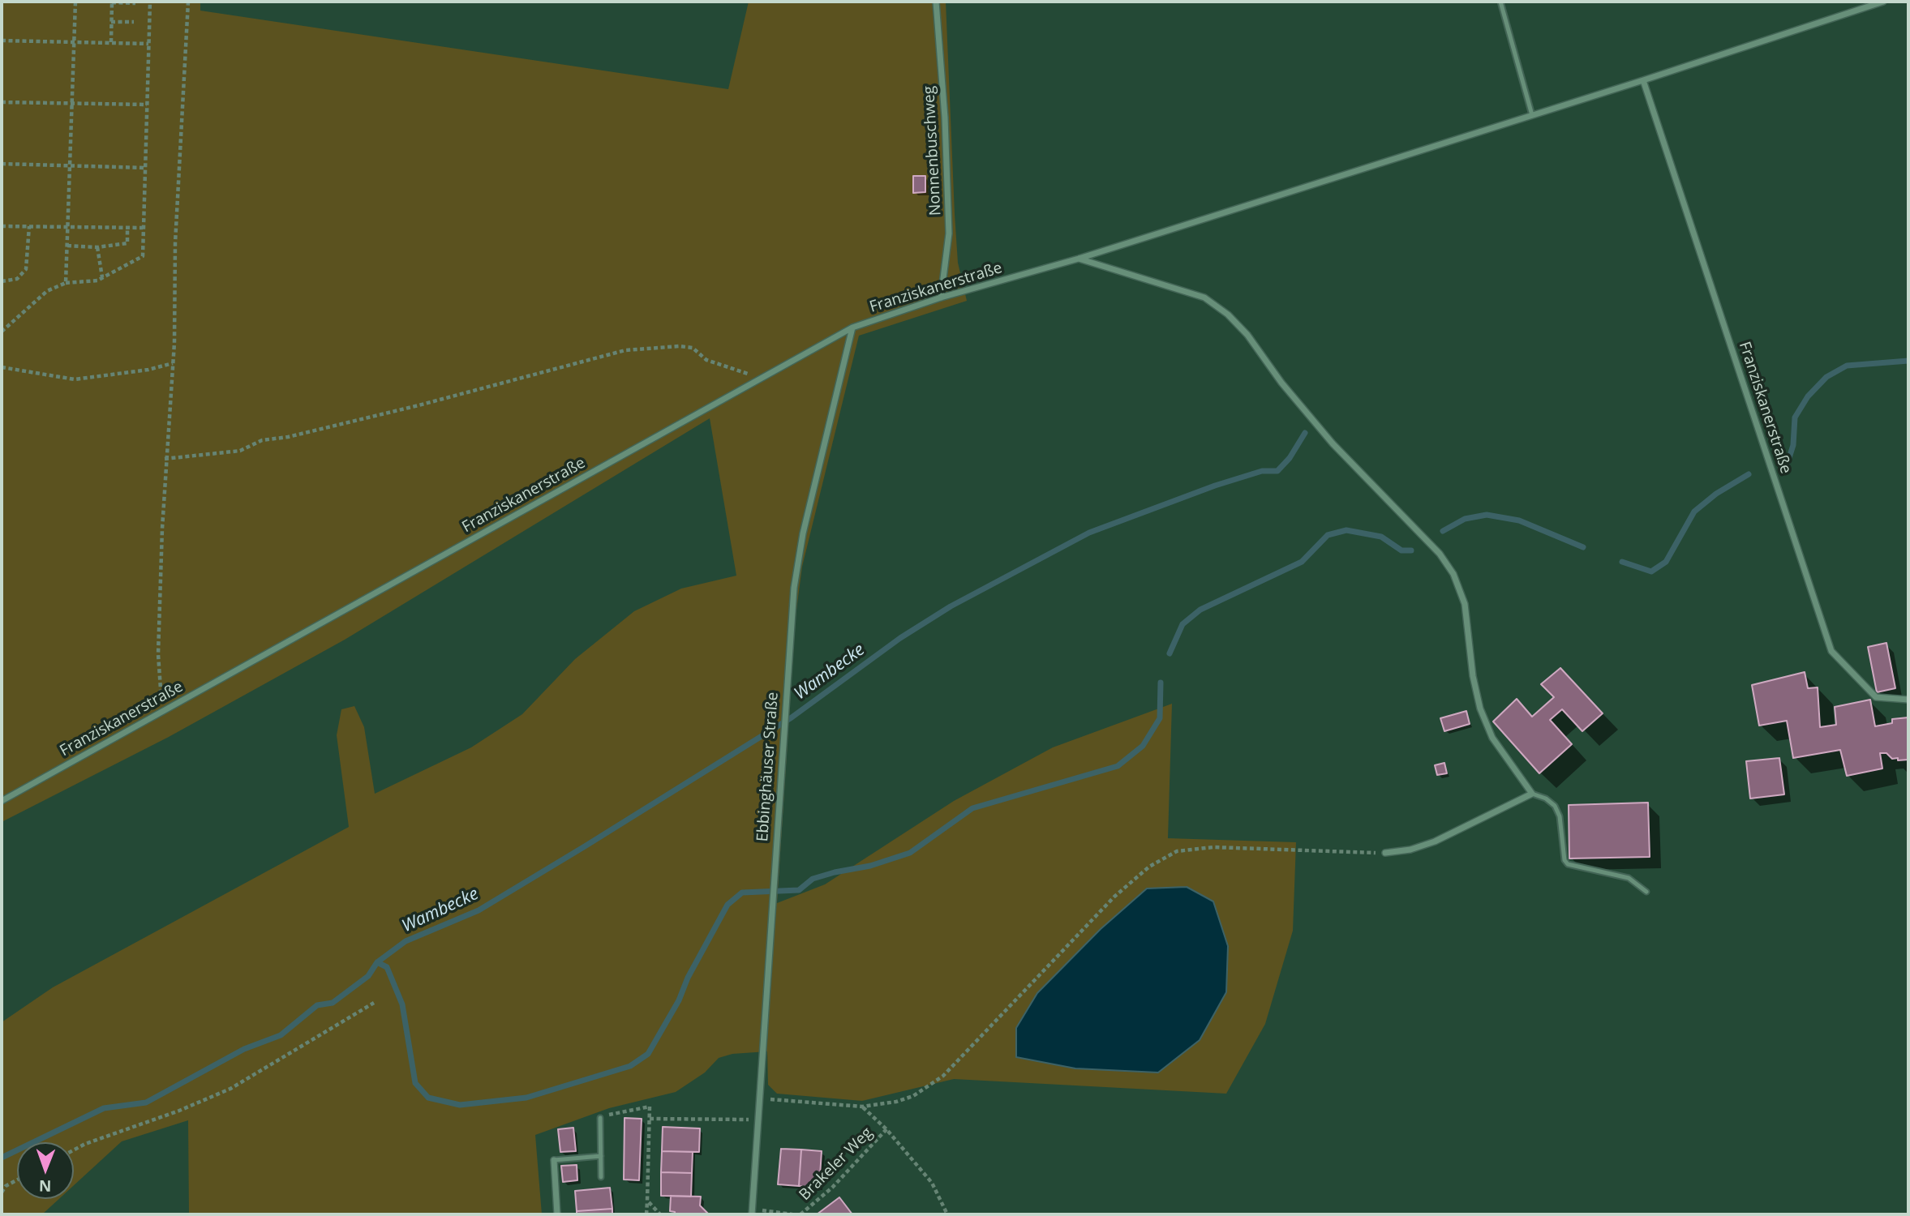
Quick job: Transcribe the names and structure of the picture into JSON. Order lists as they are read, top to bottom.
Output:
{
  "streets": {
    "street": ["Nonnenbuschweg", "Franziskanerstraße", "Ebbinghäuser Straße"],
    "path": ["Brakeler Weg"]
  },
  "crossings": [
    ["Nonnenbuschweg", "Franziskanerstraße"],
    ["Franziskanerstraße", "Ebbinghäuser Straße"],
    ["Ebbinghäuser Straße", "Brakeler Weg"]
  ],
  "water": ["Wambecke"],
  "north": "bottom"
}
